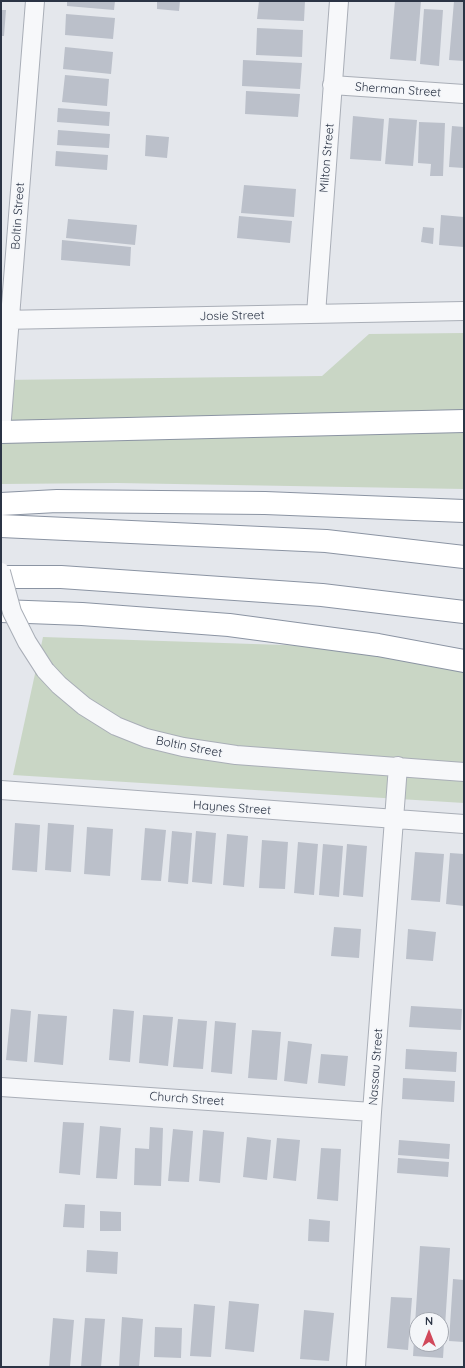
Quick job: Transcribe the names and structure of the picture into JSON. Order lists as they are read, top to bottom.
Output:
{
  "streets": {
    "street": [
      "Sherman Street",
      "Milton Street",
      "Boltin Street",
      "Josie Street",
      "Haynes Street",
      "Nassau Street",
      "Church Street"
    ]
  },
  "crossings": [
    ["Sherman Street", "Milton Street"],
    ["Milton Street", "Josie Street"],
    ["Boltin Street", "Josie Street"],
    ["Boltin Street", "Nassau Street"],
    ["Haynes Street", "Nassau Street"],
    ["Nassau Street", "Church Street"]
  ],
  "north": "top"
}
